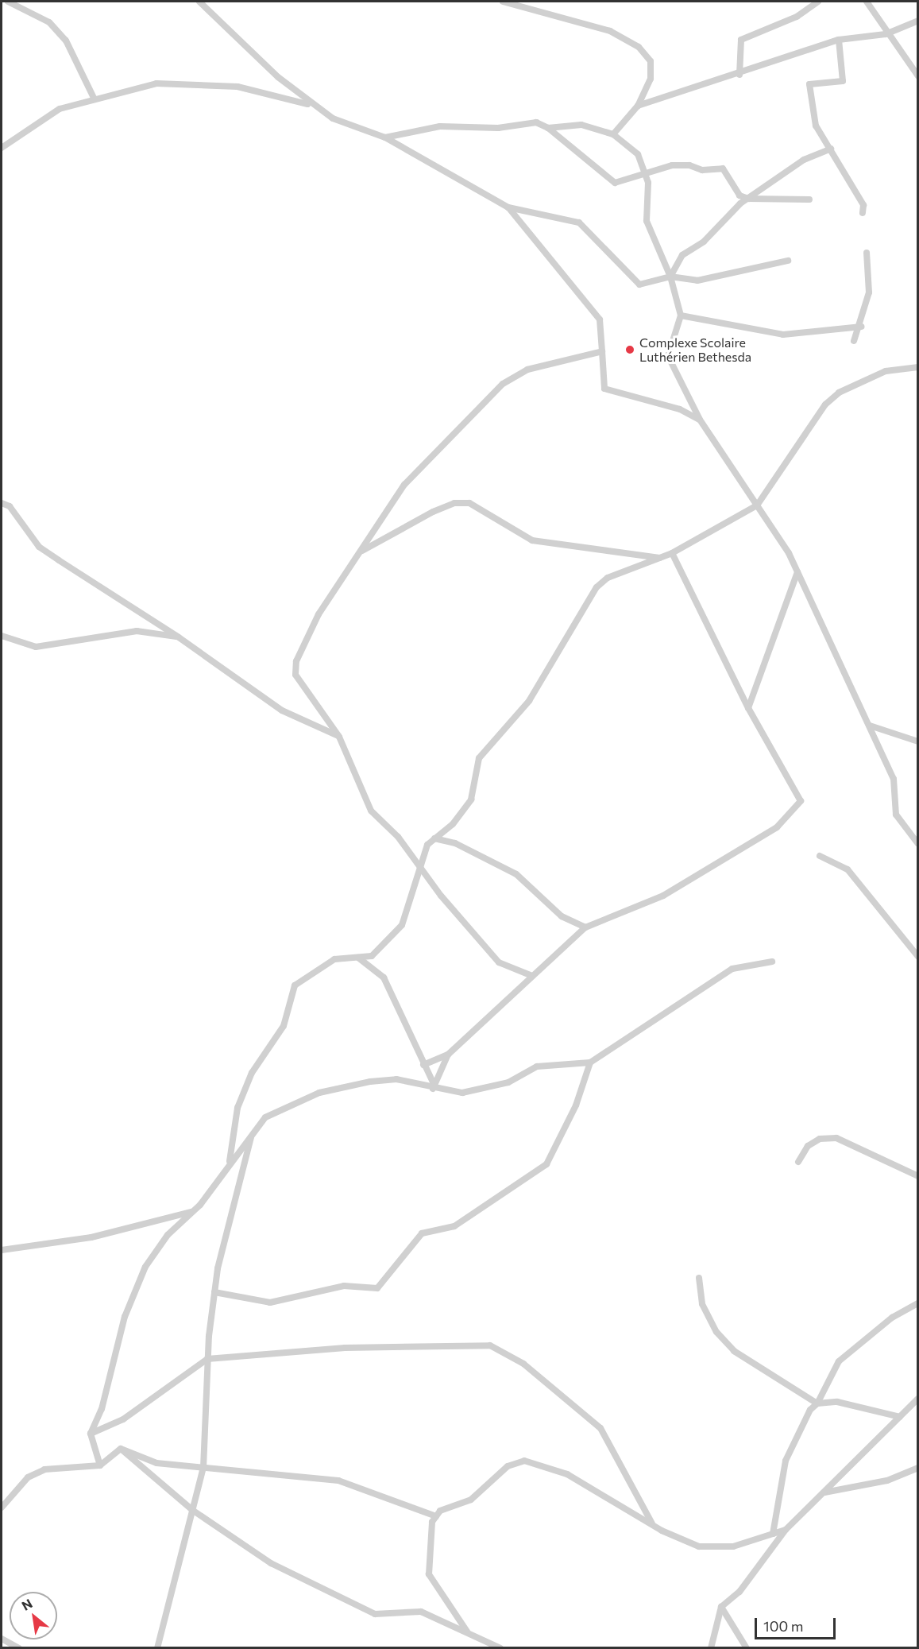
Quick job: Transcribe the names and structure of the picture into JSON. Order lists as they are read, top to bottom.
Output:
{
  "places": ["Complexe Scolaire Luthérien Bethesda"],
  "scale_bar": "100 m",
  "north": "top left"
}
